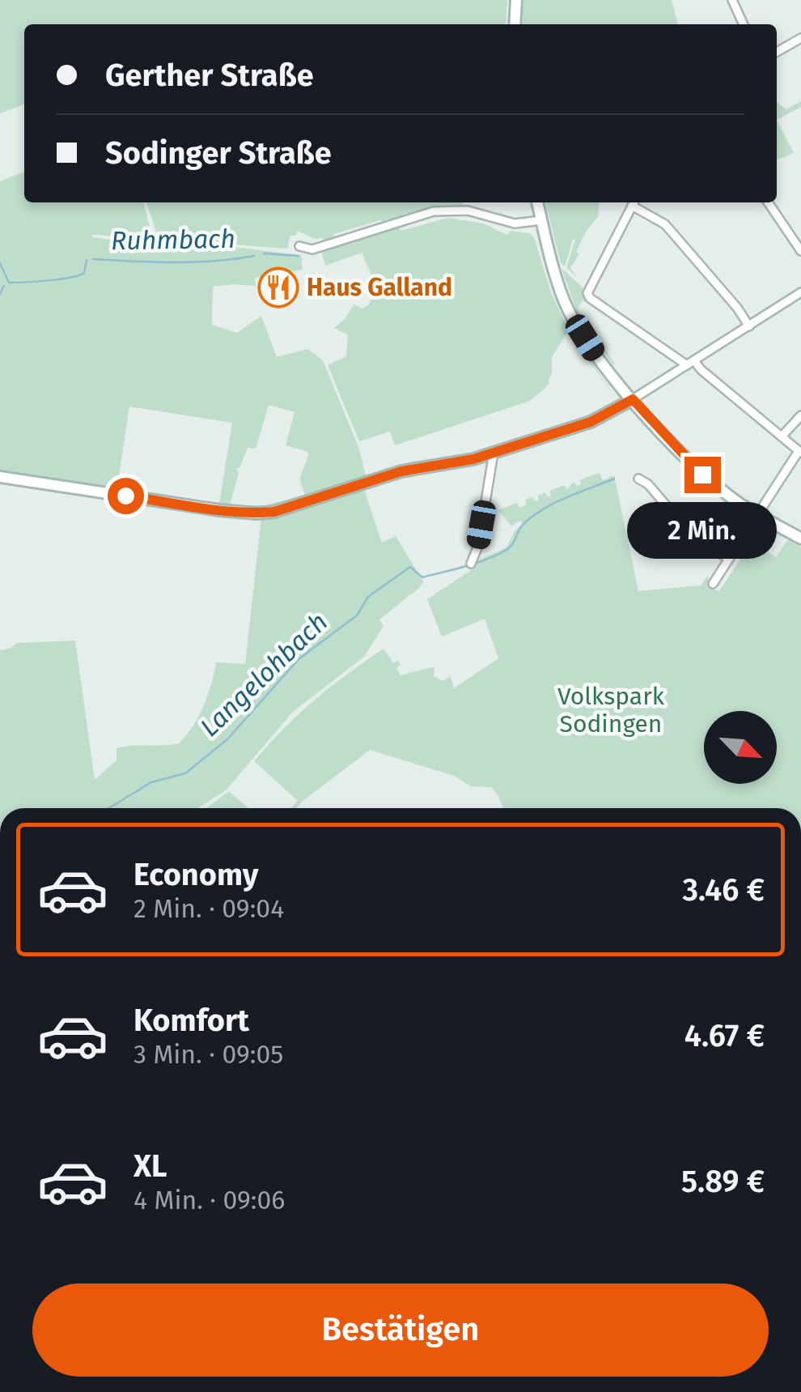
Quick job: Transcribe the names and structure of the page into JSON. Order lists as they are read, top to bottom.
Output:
{
  "water": ["Ruhmbach", "Langelohbach"],
  "parks": ["Volkspark Sodingen"],
  "places": {
    "restaurant": ["Haus Galland"]
  },
  "north": "bottom right",
  "page": {
    "banner": ["Gerther Straße", "Sodinger Straße"],
    "bubble": "2 Min.",
    "list": [
      {
        "name": "Economy",
        "note": "2 Min. · 09:04",
        "value": "3.46 €"
      },
      {
        "name": "Komfort",
        "note": "3 Min. · 09:05",
        "value": "4.67 €"
      },
      {
        "name": "XL",
        "note": "4 Min. · 09:06",
        "value": "5.89 €"
      }
    ],
    "buttons": "Bestätigen"
  }
}
